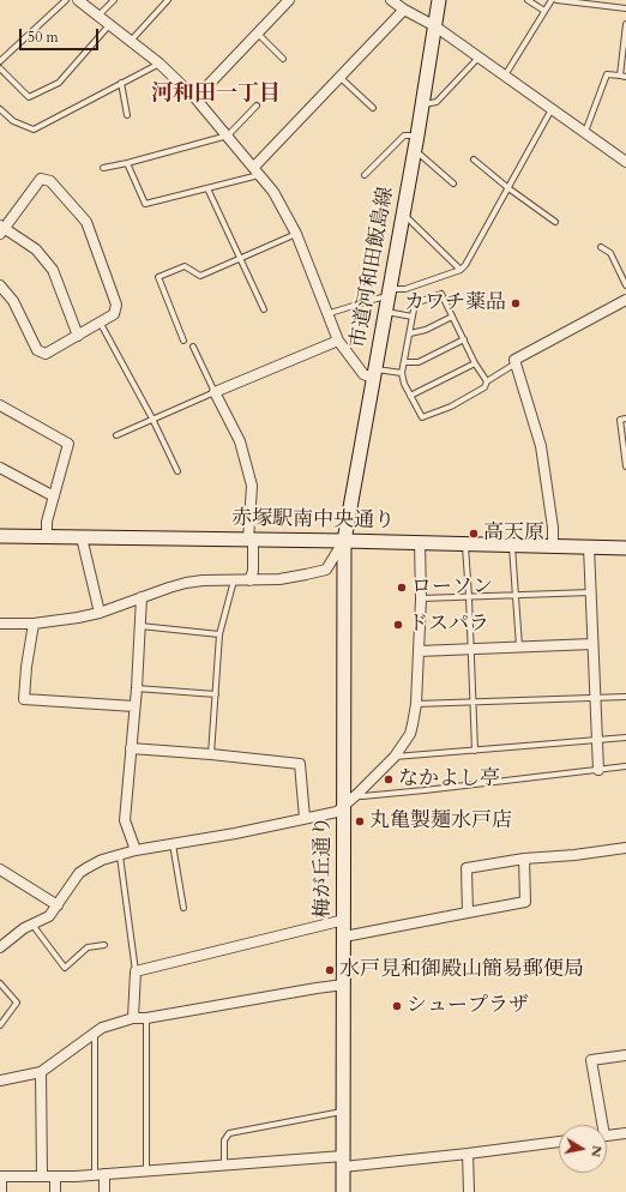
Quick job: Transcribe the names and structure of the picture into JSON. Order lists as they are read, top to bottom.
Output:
{
  "streets": {
    "street": ["市道河和田飯島線", "赤塚駅南中央通り", "梅が丘通り"]
  },
  "crossings": [
    ["市道河和田飯島線", "赤塚駅南中央通り"],
    ["市道河和田飯島線", "梅が丘通り"],
    ["赤塚駅南中央通り", "梅が丘通り"]
  ],
  "districts": ["河和田一丁目"],
  "places": [
    "カワチ薬品",
    "高天原",
    "ローソン",
    "ドスパラ",
    "なかよし亭",
    "丸亀製麺水戸店",
    "水戸見和御殿山簡易郵便局",
    "シュープラザ"
  ],
  "scale_bar": "50 m",
  "north": "right"
}
